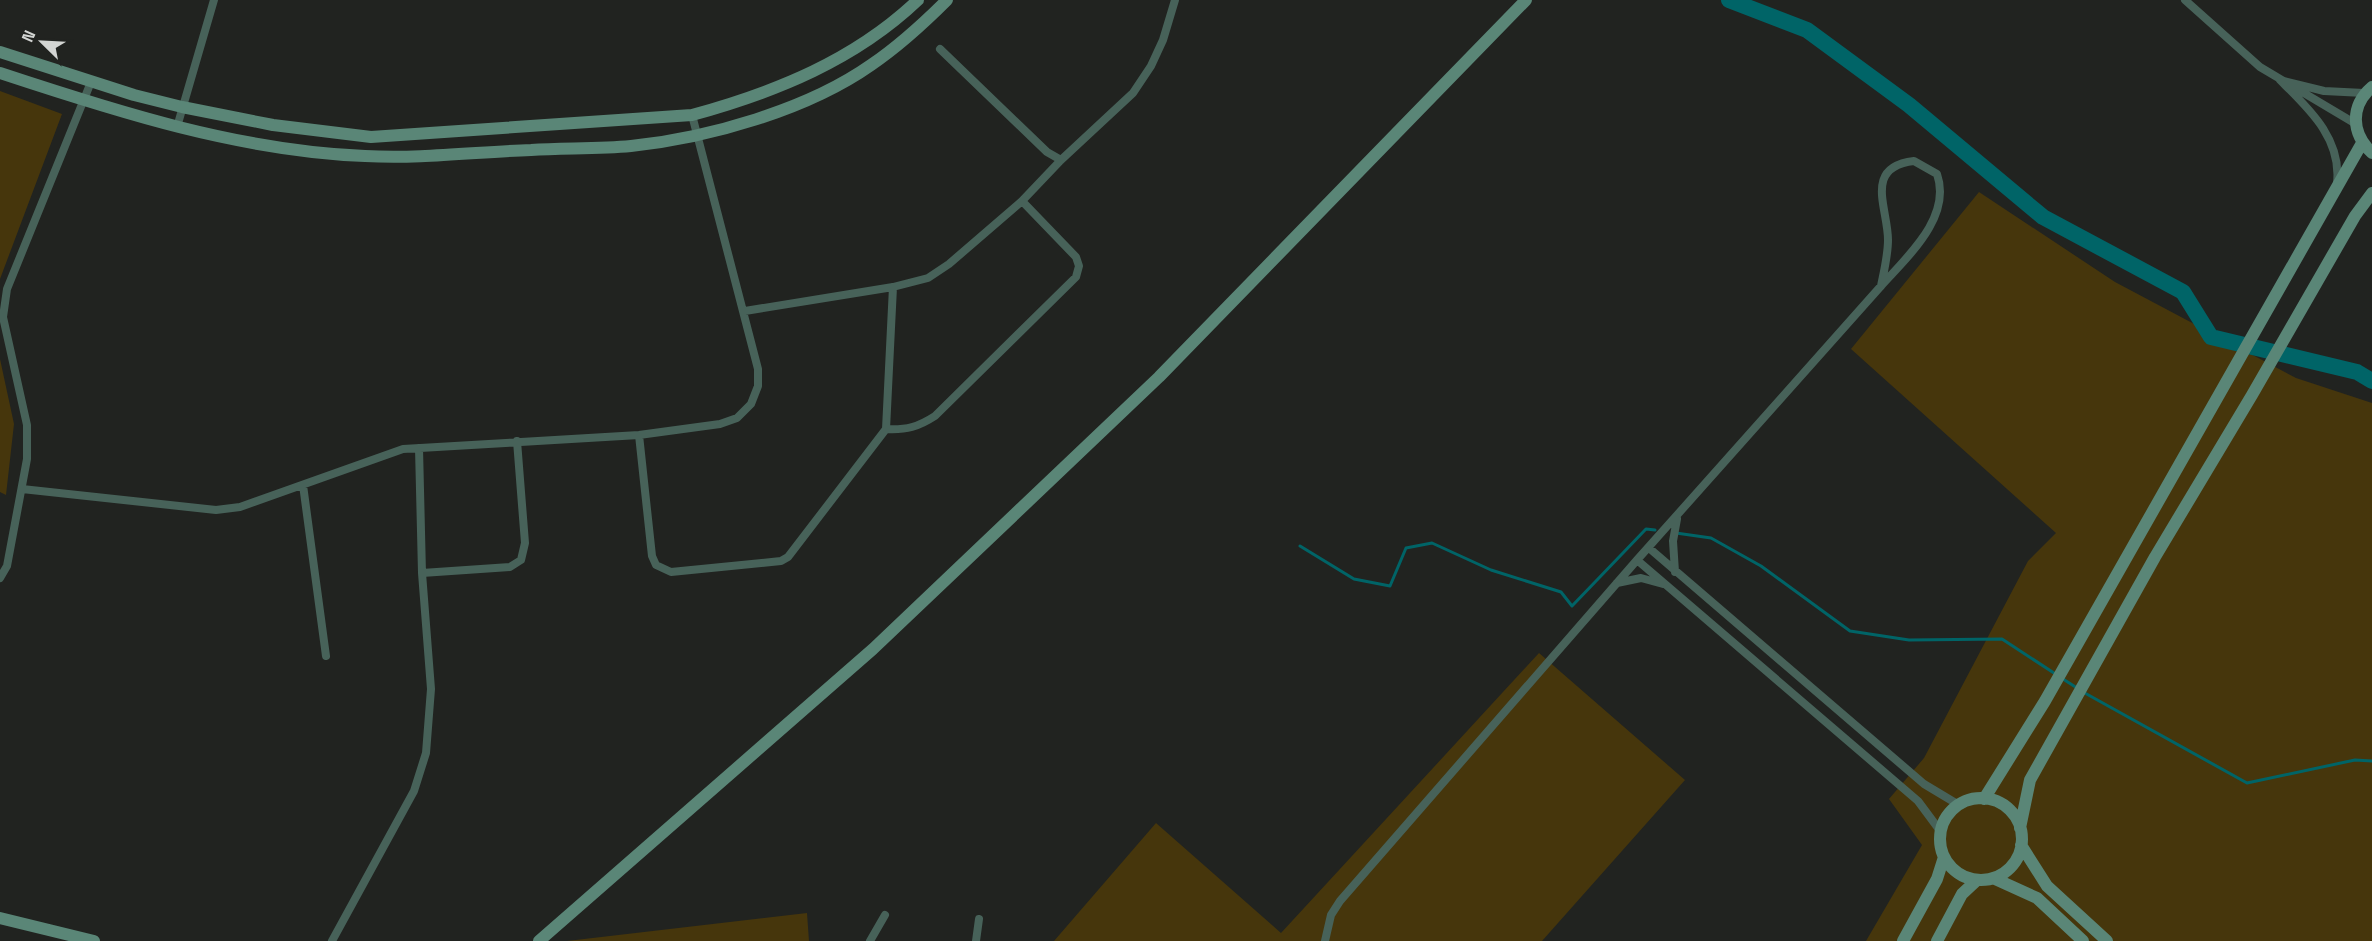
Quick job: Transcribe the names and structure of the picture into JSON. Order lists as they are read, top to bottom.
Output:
{
  "north": "top left"
}
